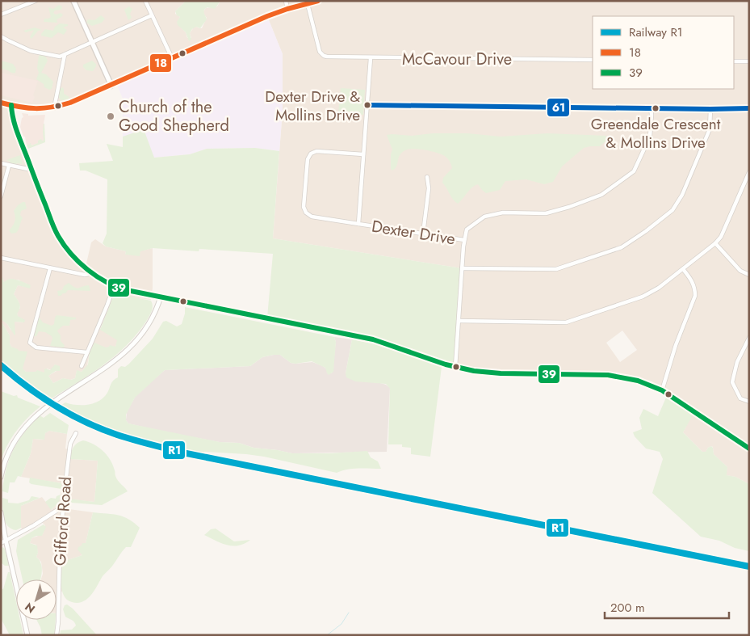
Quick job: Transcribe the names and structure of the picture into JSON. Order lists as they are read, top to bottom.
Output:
{
  "streets": {
    "street": ["McCavour Drive", "Dexter Drive", "Gifford Road"]
  },
  "crossings": [
    ["McCavour Drive", "Dexter Drive"]
  ],
  "places": ["Dexter Drive & Mollins Drive", "Greendale Crescent & Mollins Drive", "Church of the Good Shepherd"],
  "lines": [
    "transit line 18",
    "transit line 39",
    "transit line 61",
    "rail line R1"
  ],
  "legend": ["Railway R1", "18", "39"],
  "scale_bar": "200 m",
  "north": "bottom left"
}
